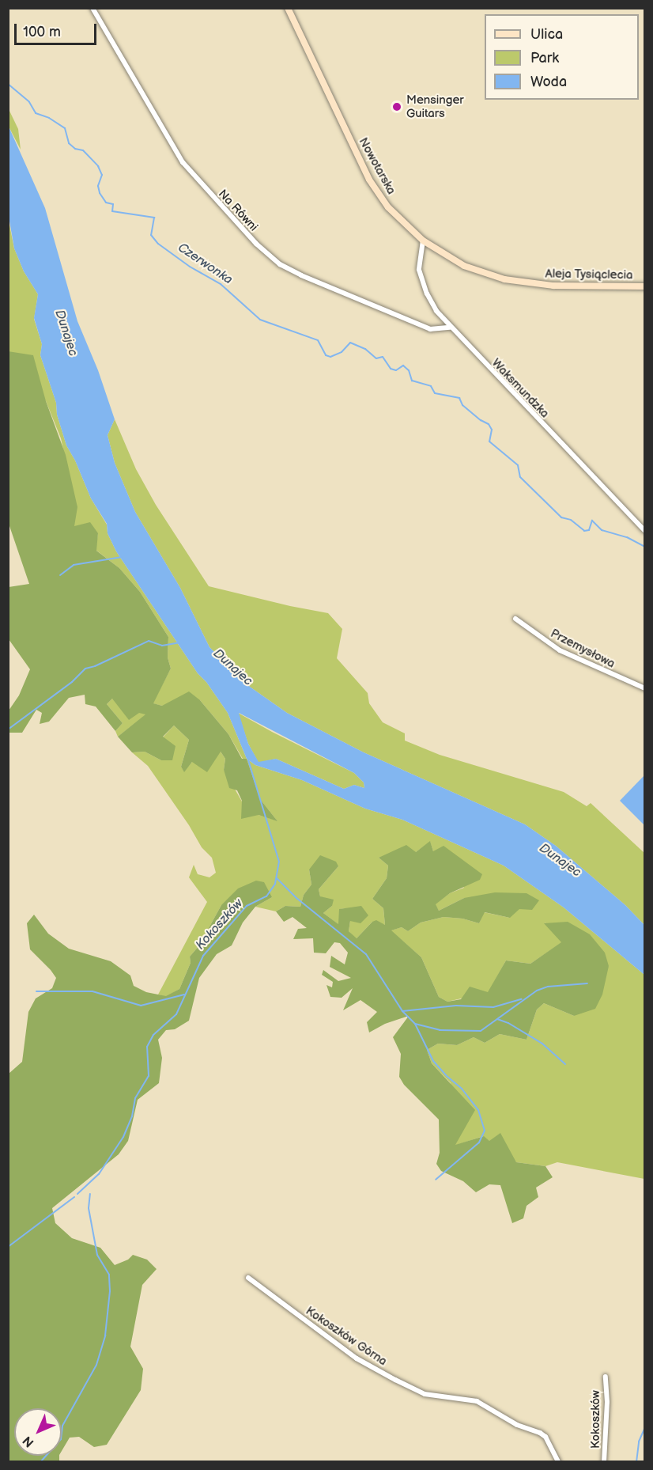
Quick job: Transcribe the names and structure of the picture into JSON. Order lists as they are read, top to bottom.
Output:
{
  "streets": {
    "street": [
      "Nowotarska",
      "Na Równi",
      "Aleja Tysiąclecia",
      "Waksmundzka",
      "Przemysłowa",
      "Kokoszków Górna",
      "Kokoszków"
    ]
  },
  "crossings": [
    ["Nowotarska", "Aleja Tysiąclecia"],
    ["Nowotarska", "Waksmundzka"],
    ["Na Równi", "Waksmundzka"]
  ],
  "water": ["Czerwonka", "Dunajec", "Kokoszków"],
  "places": ["Mensinger Guitars"],
  "legend": ["Ulica", "Park", "Woda"],
  "scale_bar": "100 m",
  "north": "bottom left"
}
